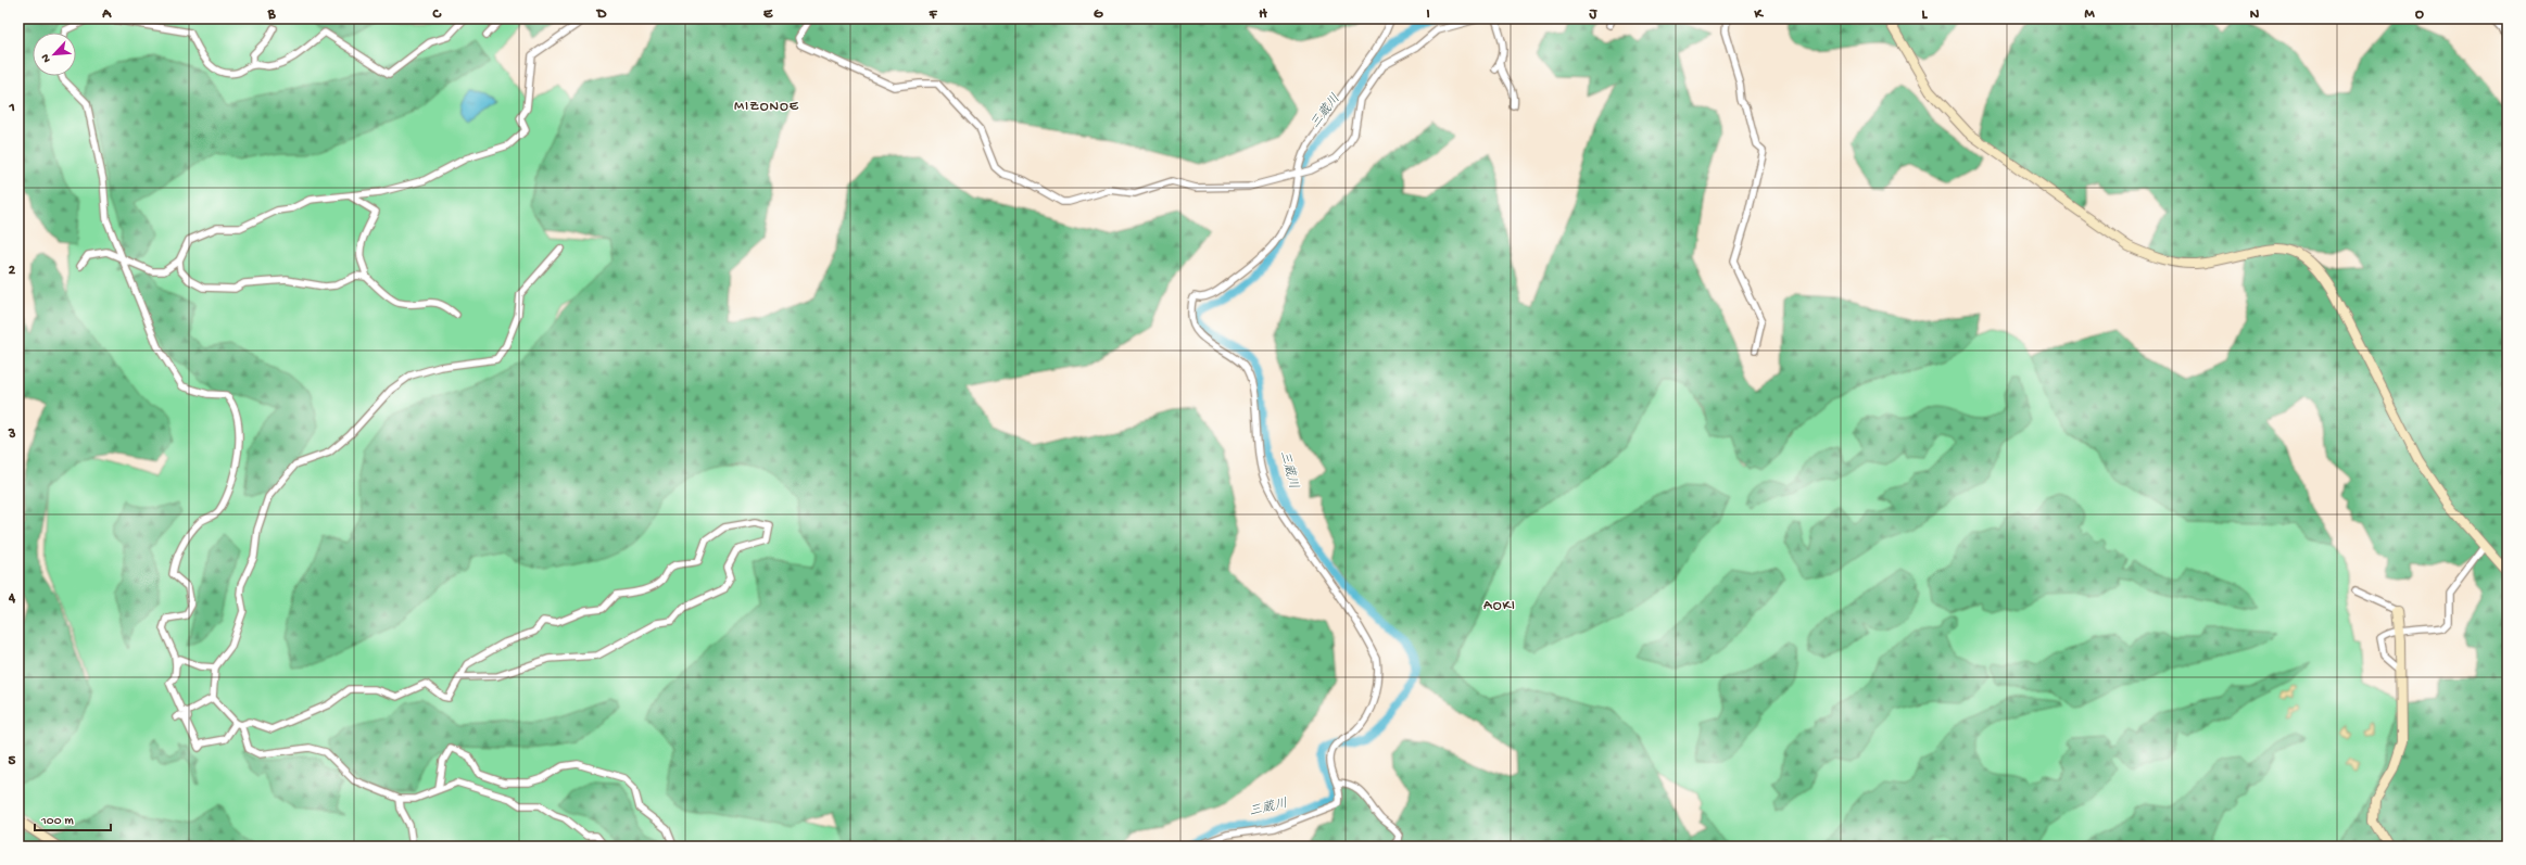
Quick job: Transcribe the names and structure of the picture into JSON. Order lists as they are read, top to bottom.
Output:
{
  "districts": ["MIZONOE", "AOKI"],
  "water": ["三蔵川"],
  "scale_bar": "100 m",
  "north": "bottom left",
  "grid": {
    "columns": [
      "A",
      "B",
      "C",
      "D",
      "E",
      "F",
      "G",
      "H",
      "I",
      "J",
      "K",
      "L",
      "M",
      "N",
      "O"
    ],
    "rows": [
      "1",
      "2",
      "3",
      "4",
      "5"
    ]
  }
}
